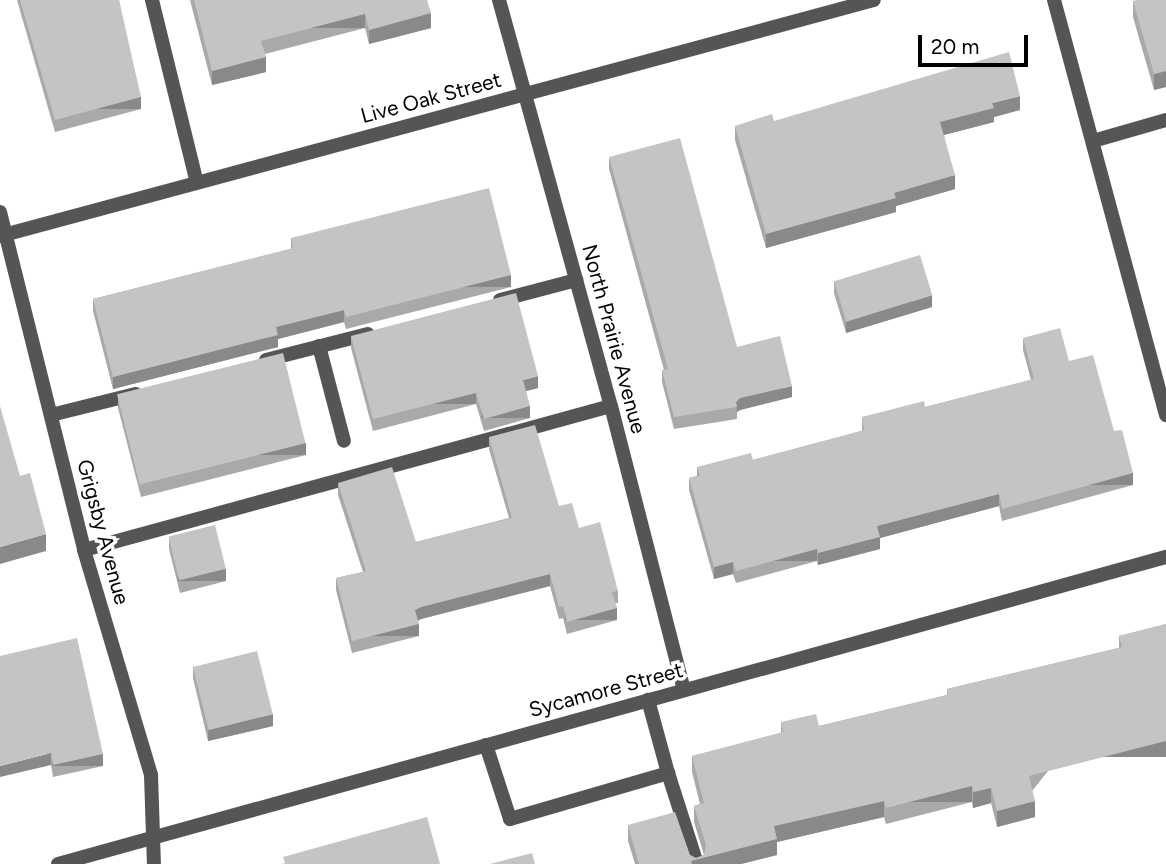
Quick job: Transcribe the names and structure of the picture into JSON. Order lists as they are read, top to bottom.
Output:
{
  "streets": {
    "street": [
      "Live Oak Street",
      "North Prairie Avenue",
      "Grigsby Avenue",
      "Sycamore Street"
    ]
  },
  "crossings": [
    ["Live Oak Street", "North Prairie Avenue"],
    ["Live Oak Street", "Grigsby Avenue"],
    ["North Prairie Avenue", "Sycamore Street"],
    ["Grigsby Avenue", "Sycamore Street"]
  ],
  "scale_bar": "20 m"
}
